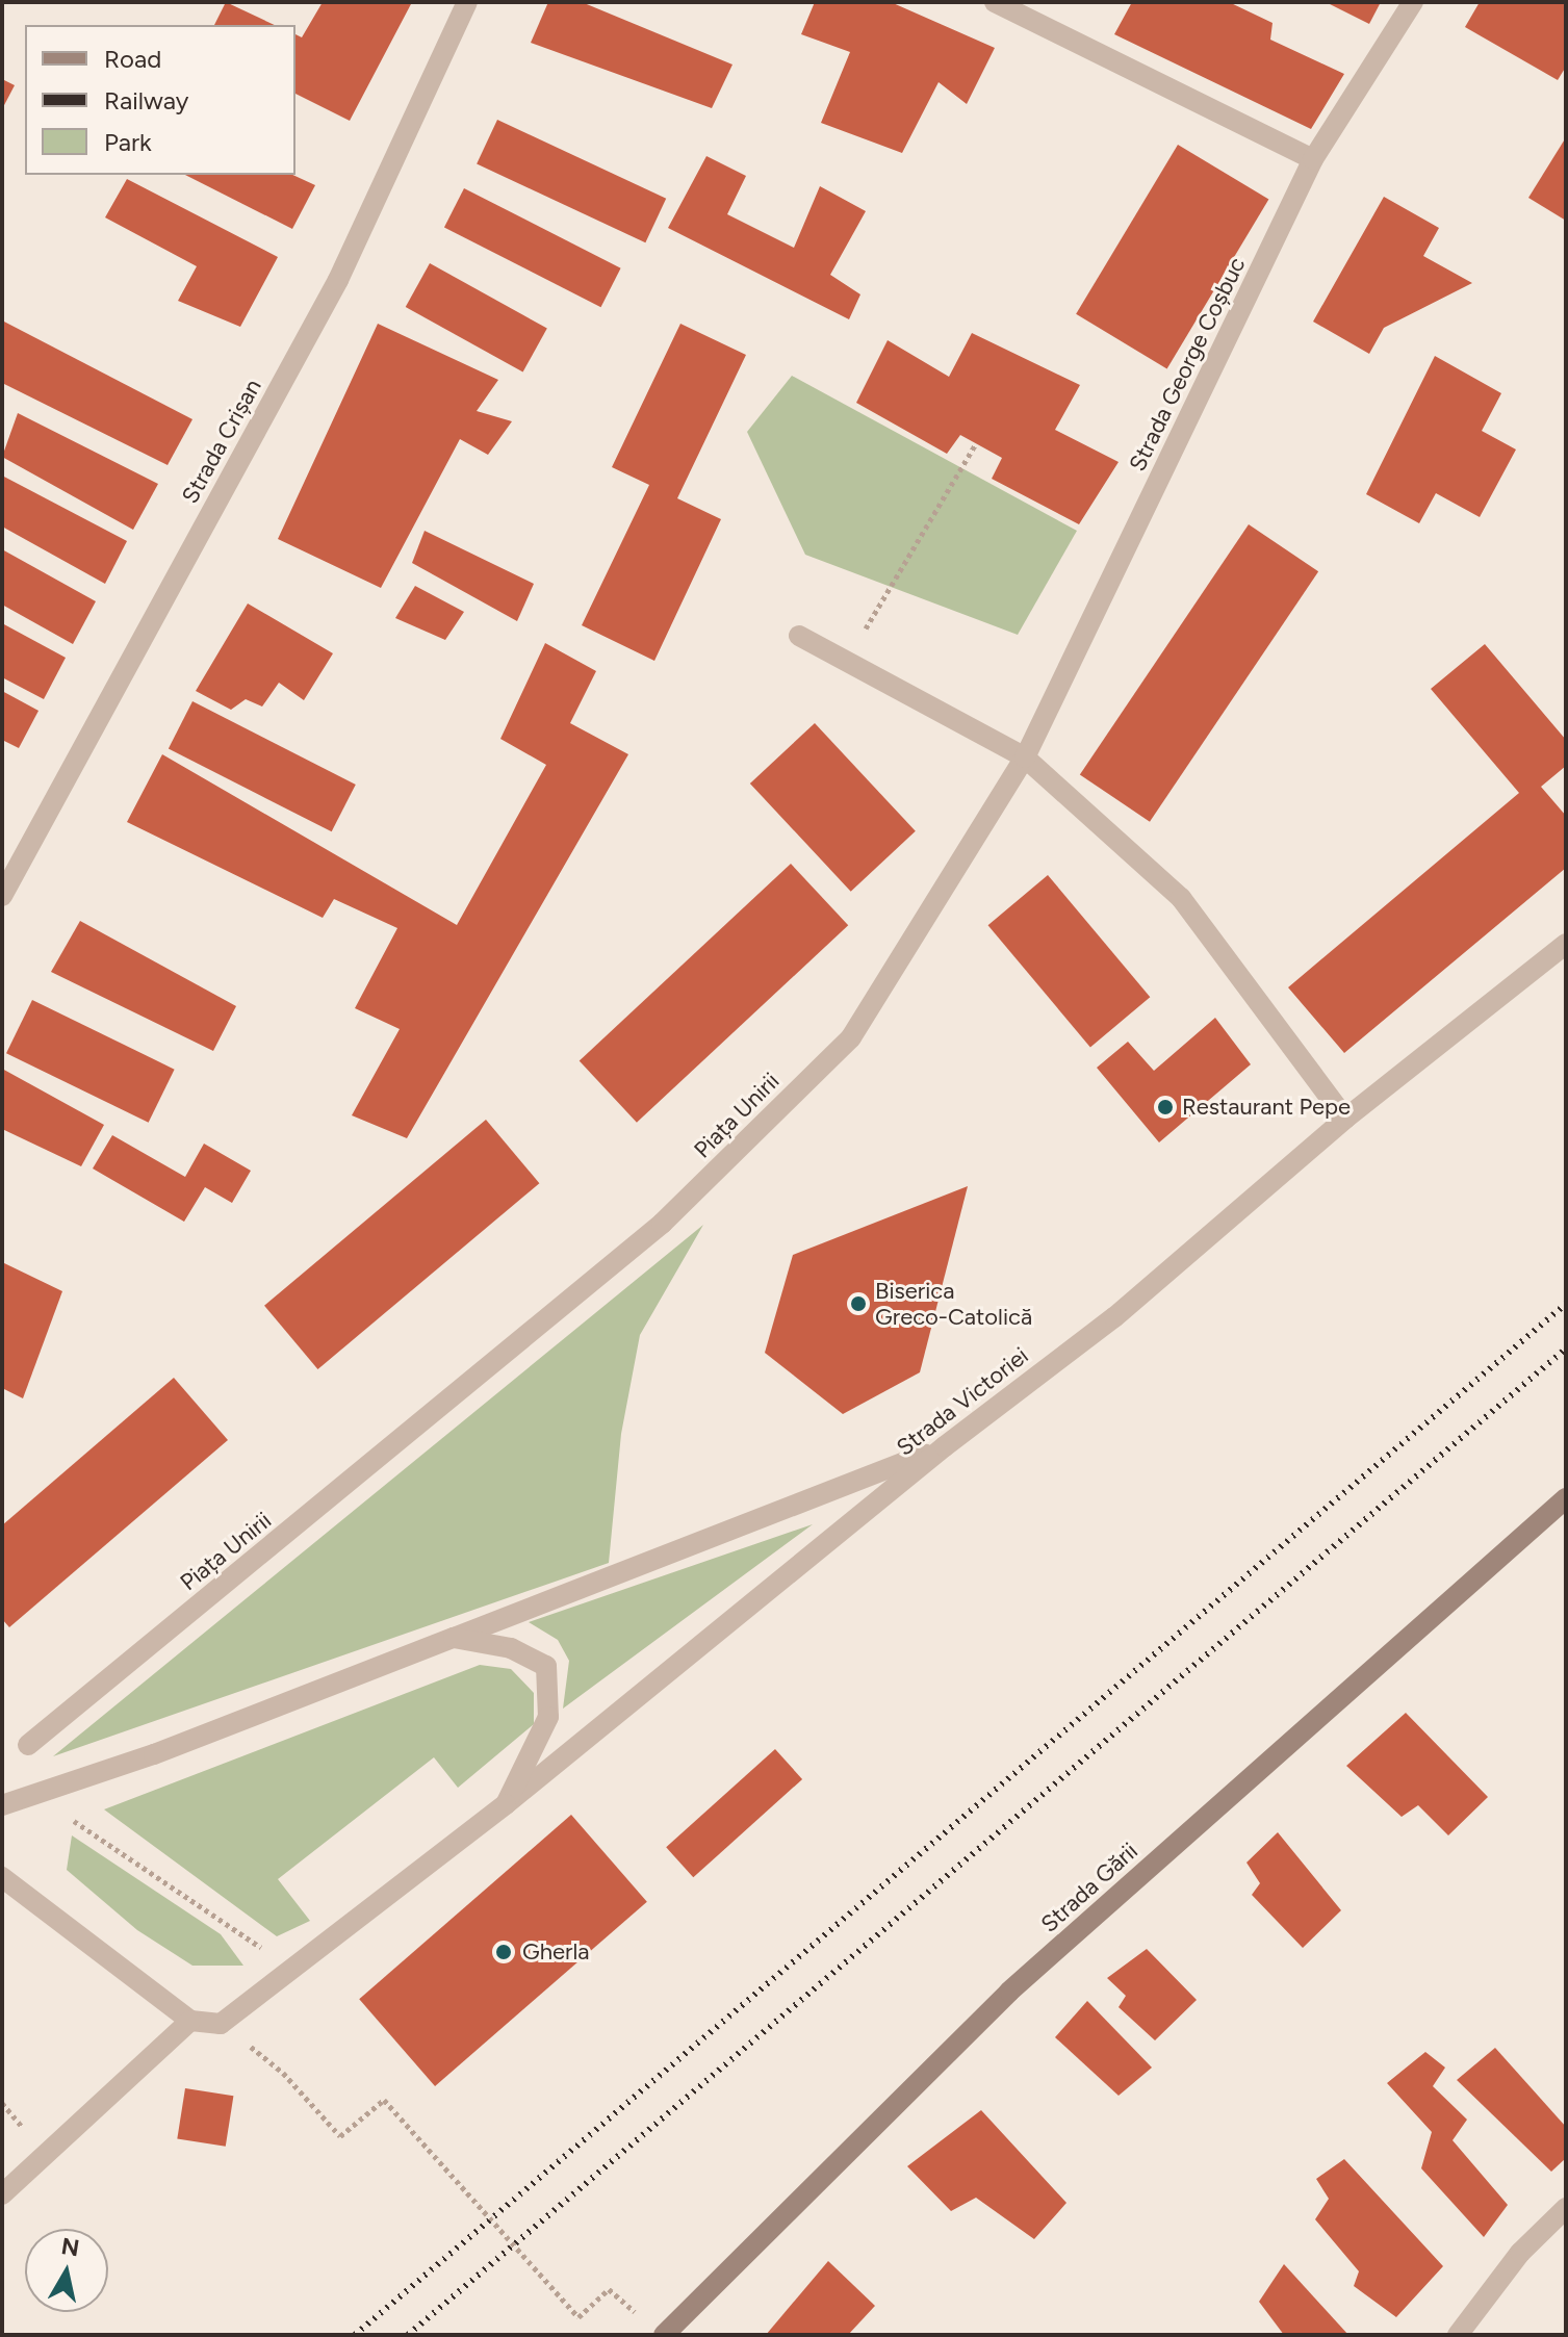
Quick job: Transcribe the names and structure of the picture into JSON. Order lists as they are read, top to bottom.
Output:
{
  "streets": {
    "street": [
      "Strada George Coșbuc",
      "Strada Crișan",
      "Piața Unirii",
      "Strada Victoriei",
      "Strada Gării"
    ]
  },
  "crossings": [
    ["Strada George Coșbuc", "Piața Unirii"]
  ],
  "places": ["Restaurant Pepe", "Biserica Greco-Catolică", "Gherla"],
  "legend": ["Road", "Railway", "Park"],
  "north": "top"
}
